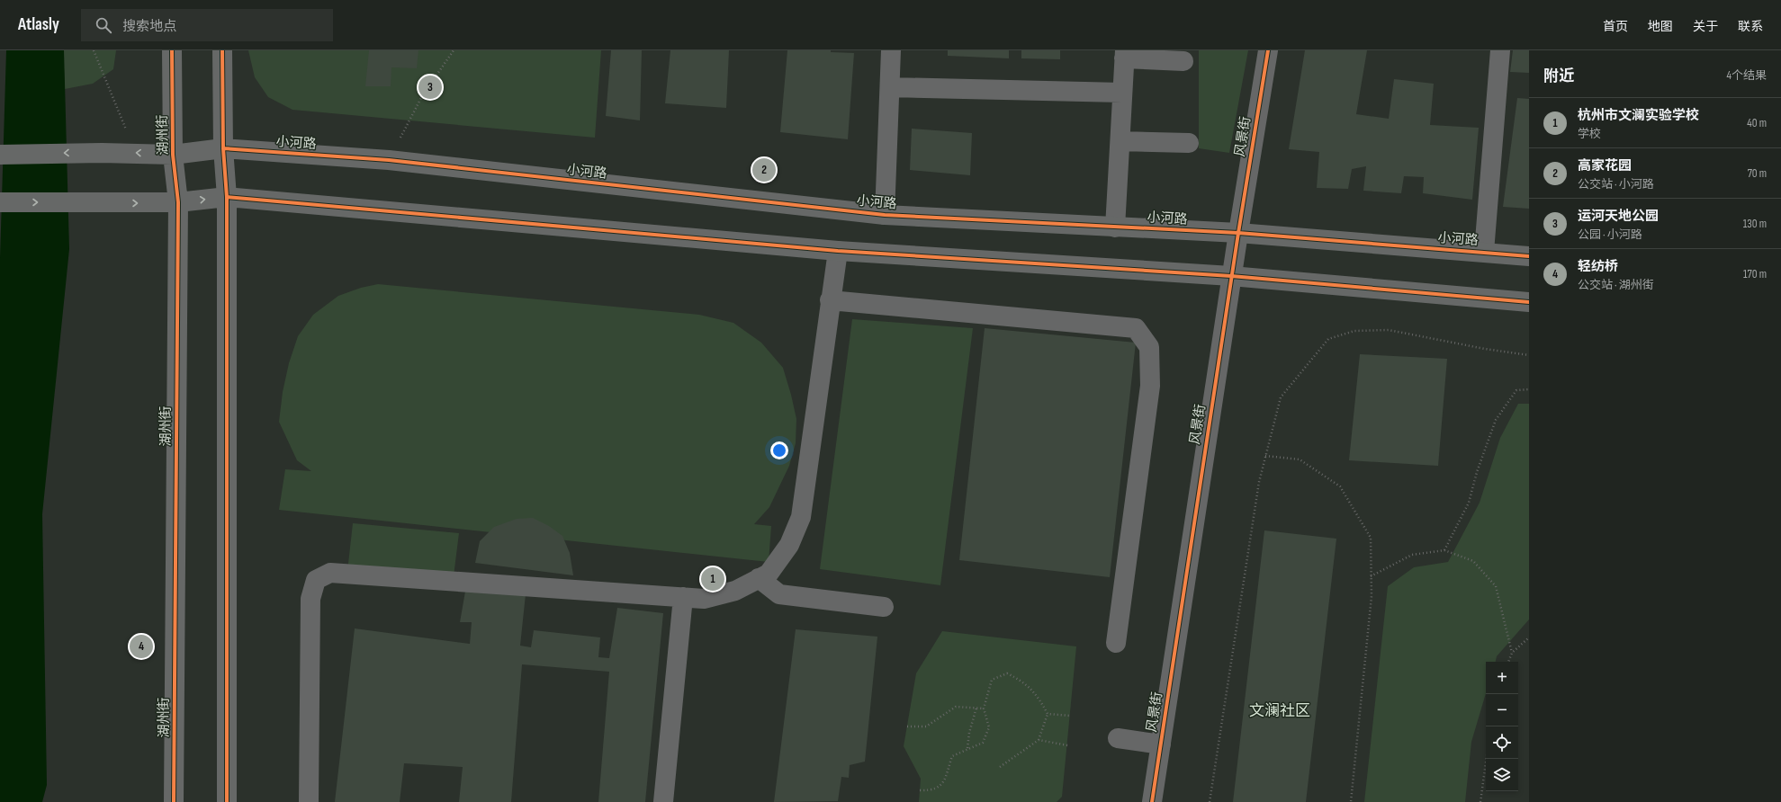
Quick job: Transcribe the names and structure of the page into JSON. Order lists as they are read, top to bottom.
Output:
{
  "streets": {
    "main road": ["湖州街", "小河路"],
    "street": ["风景街"]
  },
  "crossings": [
    ["湖州街", "小河路"],
    ["风景街", "小河路"]
  ],
  "districts": ["文澜社区"],
  "page": {
    "header": "Atlasly",
    "search": "搜索地点",
    "nav": [
      "首页",
      "地图",
      "关于",
      "联系"
    ],
    "heading": ["附近", "4个结果"],
    "pins": [
      "3",
      "2",
      "1",
      "4"
    ],
    "list": [
      {
        "mark": "1",
        "name": "杭州市文澜实验学校",
        "note": "学校",
        "value": "40 m"
      },
      {
        "mark": "2",
        "name": "高家花园",
        "note": "公交站 · 小河路",
        "value": "70 m"
      },
      {
        "mark": "3",
        "name": "运河天地公园",
        "note": "公园 · 小河路",
        "value": "130 m"
      },
      {
        "mark": "4",
        "name": "轻纺桥",
        "note": "公交站 · 湖州街",
        "value": "170 m"
      }
    ],
    "map_buttons": ["+", "−"]
  }
}
